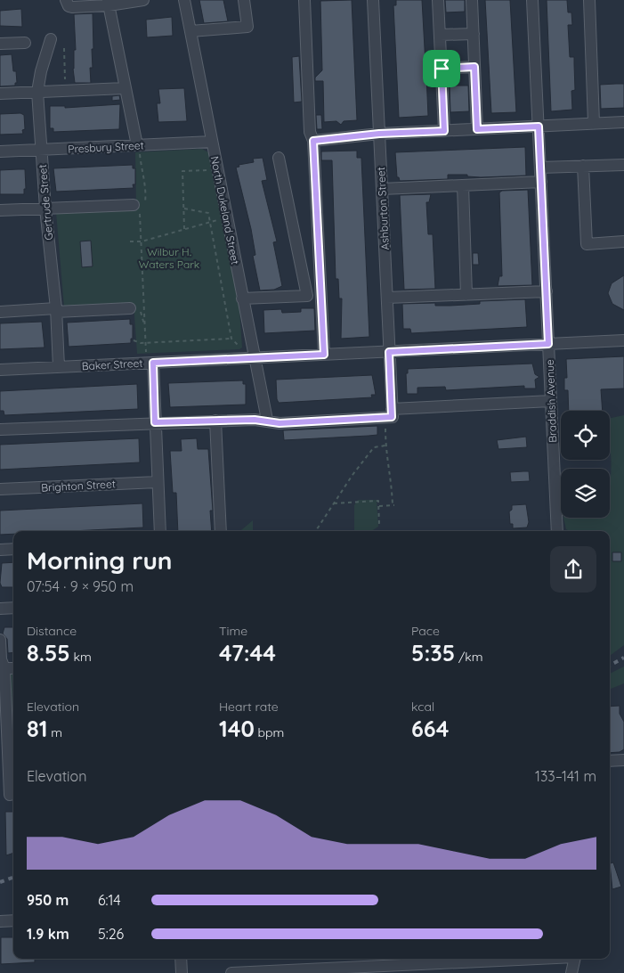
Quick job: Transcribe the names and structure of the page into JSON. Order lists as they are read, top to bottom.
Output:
{
  "streets": {
    "street": [
      "Presbury Street",
      "Gertrude Street",
      "Ashburton Street",
      "North Dukeland Street",
      "Baker Street",
      "Braddish Avenue",
      "Brighton Street"
    ]
  },
  "crossings": [
    ["Presbury Street", "Gertrude Street"],
    ["Presbury Street", "North Dukeland Street"],
    ["Gertrude Street", "Baker Street"],
    ["Ashburton Street", "Baker Street"],
    ["North Dukeland Street", "Baker Street"],
    ["Baker Street", "Braddish Avenue"]
  ],
  "parks": ["Wilbur H. Waters Park"],
  "page": {
    "heading": ["Morning run", "07:54 · 9 × 950 m"],
    "stats": [
      ["Distance", "8.55 km"],
      ["Time", "47:44"],
      ["Pace", "5:35 /km"],
      ["Elevation", "81 m"],
      ["Heart rate", "140 bpm"],
      ["kcal", "664"]
    ],
    "chart": ["Elevation", "133–141 m"],
    "list": [
      {
        "name": "950 m",
        "note": "6:14"
      },
      {
        "name": "1.9 km",
        "note": "5:26"
      }
    ]
  }
}
